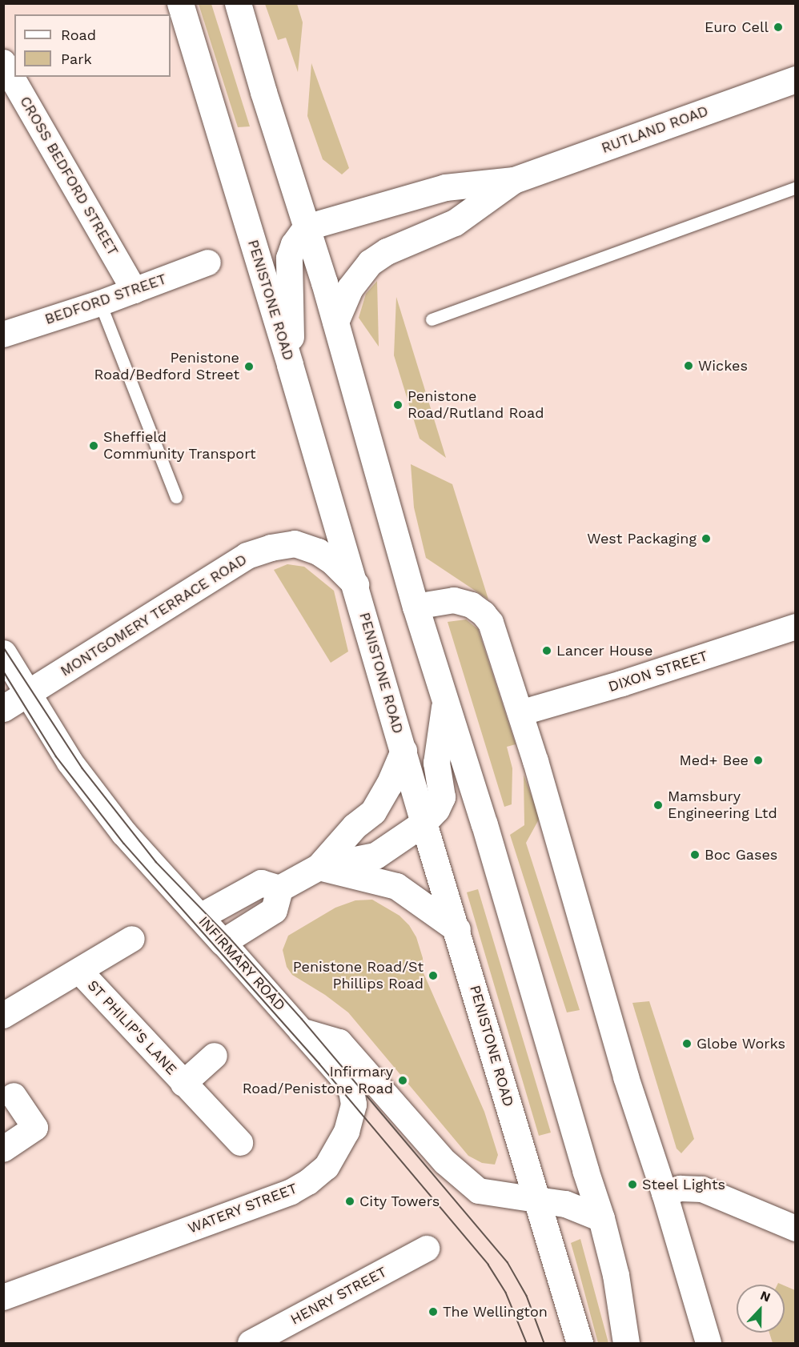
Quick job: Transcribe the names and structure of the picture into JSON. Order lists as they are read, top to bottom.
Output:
{
  "streets": {
    "main road": [
      "RUTLAND ROAD",
      "PENISTONE ROAD",
      "MONTGOMERY TERRACE ROAD",
      "INFIRMARY ROAD"
    ],
    "street": [
      "CROSS BEDFORD STREET",
      "BEDFORD STREET",
      "DIXON STREET",
      "ST PHILIP'S LANE",
      "WATERY STREET",
      "HENRY STREET"
    ]
  },
  "crossings": [
    ["CROSS BEDFORD STREET", "BEDFORD STREET"],
    ["PENISTONE ROAD", "MONTGOMERY TERRACE ROAD"],
    ["MONTGOMERY TERRACE ROAD", "INFIRMARY ROAD"],
    ["INFIRMARY ROAD", "WATERY STREET"]
  ],
  "places": [
    "Euro Cell",
    "Wickes",
    "Penistone Road/Bedford Street",
    "Penistone Road/Rutland Road",
    "Sheffield Community Transport",
    "West Packaging",
    "Lancer House",
    "Med+ Bee",
    "Mamsbury Engineering Ltd",
    "Boc Gases",
    "Penistone Road/St Phillips Road",
    "Globe Works",
    "Infirmary Road/Penistone Road",
    "Steel Lights",
    "City Towers",
    "The Wellington"
  ],
  "legend": ["Road", "Park"],
  "north": "top"
}
